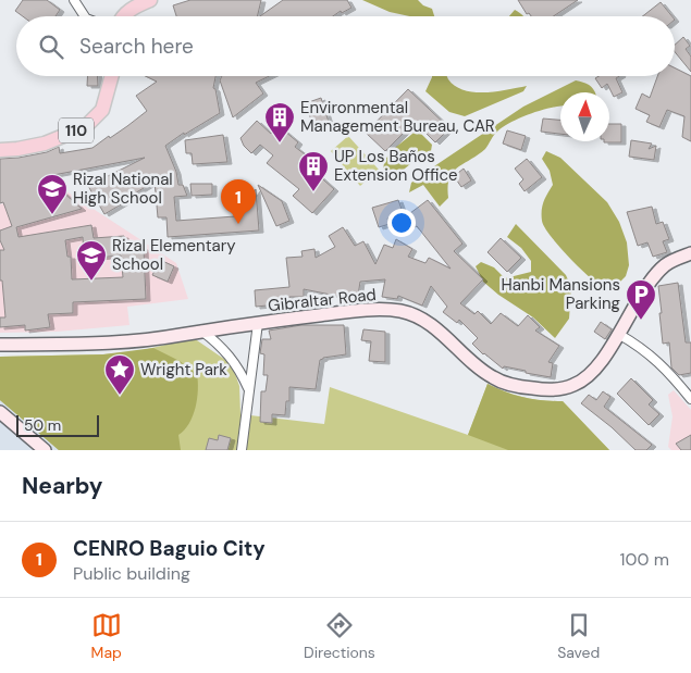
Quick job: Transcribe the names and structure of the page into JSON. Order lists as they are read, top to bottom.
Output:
{
  "streets": {
    "main road": ["110"],
    "street": ["Gibraltar Road"]
  },
  "places": {
    "building": ["Environmental Management Bureau, CAR", "UP Los Baños Extension Office"],
    "school or university": ["Rizal National High School", "Rizal Elementary School"],
    "parking": ["Hanbi Mansions Parking"],
    "place": ["Wright Park"]
  },
  "scale_bar": "50 m",
  "north": "top",
  "page": {
    "search": "Search here",
    "pins": "1",
    "scale": "50 m",
    "heading": "Nearby",
    "list": [
      {
        "mark": "1",
        "name": "CENRO Baguio City",
        "note": "Public building",
        "value": "100 m"
      }
    ],
    "nav": ["Map", "Directions", "Saved"]
  }
}
